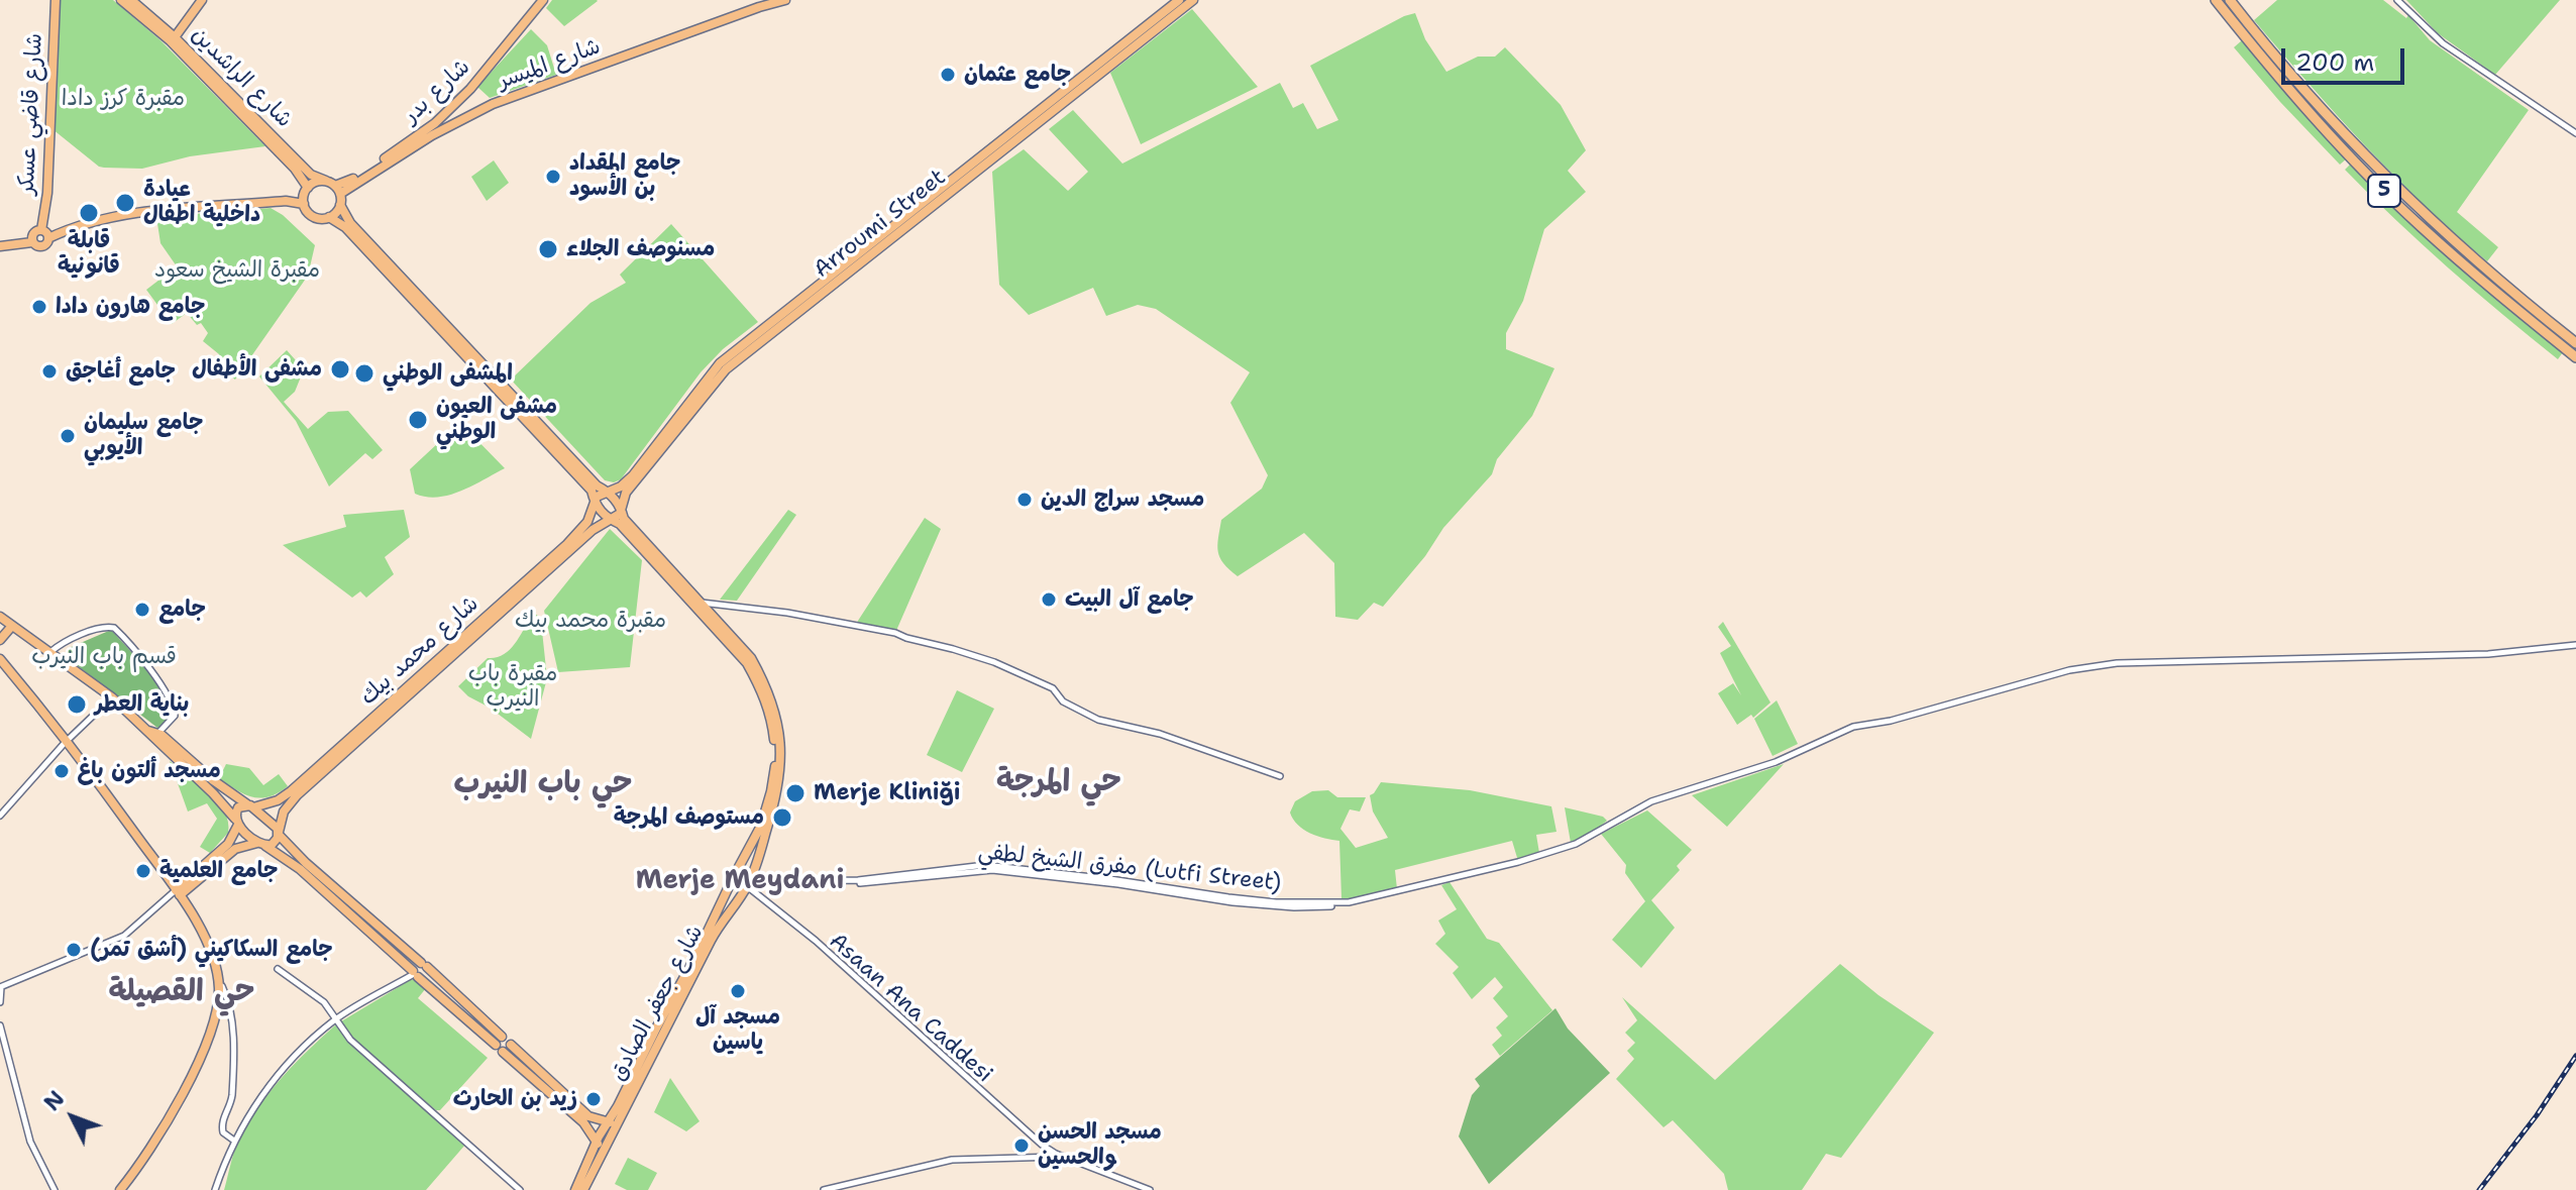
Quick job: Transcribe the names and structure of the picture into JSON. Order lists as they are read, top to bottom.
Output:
{
  "streets": {
    "highway": ["5"],
    "main road": [
      "شارع الميسر",
      "شارع الراشدين",
      "شارع بدر",
      "شارع قاضي عسكر",
      "Arroumi Street",
      "شارع محمد بيك",
      "شارع جعفر الصادق"
    ],
    "street": ["مفرق الشيخ لطفي (Lutfi Street)", "Asaan Ana Caddesi"]
  },
  "crossings": [
    ["شارع الميسر", "شارع الراشدين"],
    ["شارع الميسر", "شارع بدر"],
    ["شارع الراشدين", "شارع بدر"],
    ["Arroumi Street", "شارع محمد بيك"],
    ["Arroumi Street", "شارع جعفر الصادق"],
    ["شارع محمد بيك", "شارع جعفر الصادق"],
    ["مفرق الشيخ لطفي (Lutfi Street)", "شارع جعفر الصادق"],
    ["مفرق الشيخ لطفي (Lutfi Street)", "Asaan Ana Caddesi"],
    ["شارع جعفر الصادق", "Asaan Ana Caddesi"]
  ],
  "districts": [
    "حي المرجة",
    "حي باب النيرب",
    "Merje Meydani",
    "حي القصيلة"
  ],
  "parks": [
    "مقبرة كرز دادا",
    "مقبرة الشيخ سعود",
    "مقبرة محمد بيك",
    "قسم باب النيرب",
    "مقبرة باب النيرب"
  ],
  "places": [
    "جامع عثمان",
    "جامع المقداد بن الأسود",
    "عيادة داخلية اطفال",
    "قابلة قانونية",
    "مسنوصف الجلاء",
    "جامع هارون دادا",
    "مشفى الأطفال",
    "جامع أغاجق",
    "المشفى الوطني",
    "مشفى العيون الوطني",
    "جامع سليمان الأيوبي",
    "مسجد سراج الدين",
    "جامع آل البيت",
    "جامع",
    "بناية العطر",
    "مسجد ألتون باغ",
    "Merje Kliniği",
    "مستوصف المرجة",
    "جامع العلمية",
    "جامع السكاكيني (أشق تمر)",
    "مسجد آل ياسين",
    "زيد بن الحارث",
    "مسجد الحسن والحسين"
  ],
  "scale_bar": "200 m",
  "north": "top left"
}
